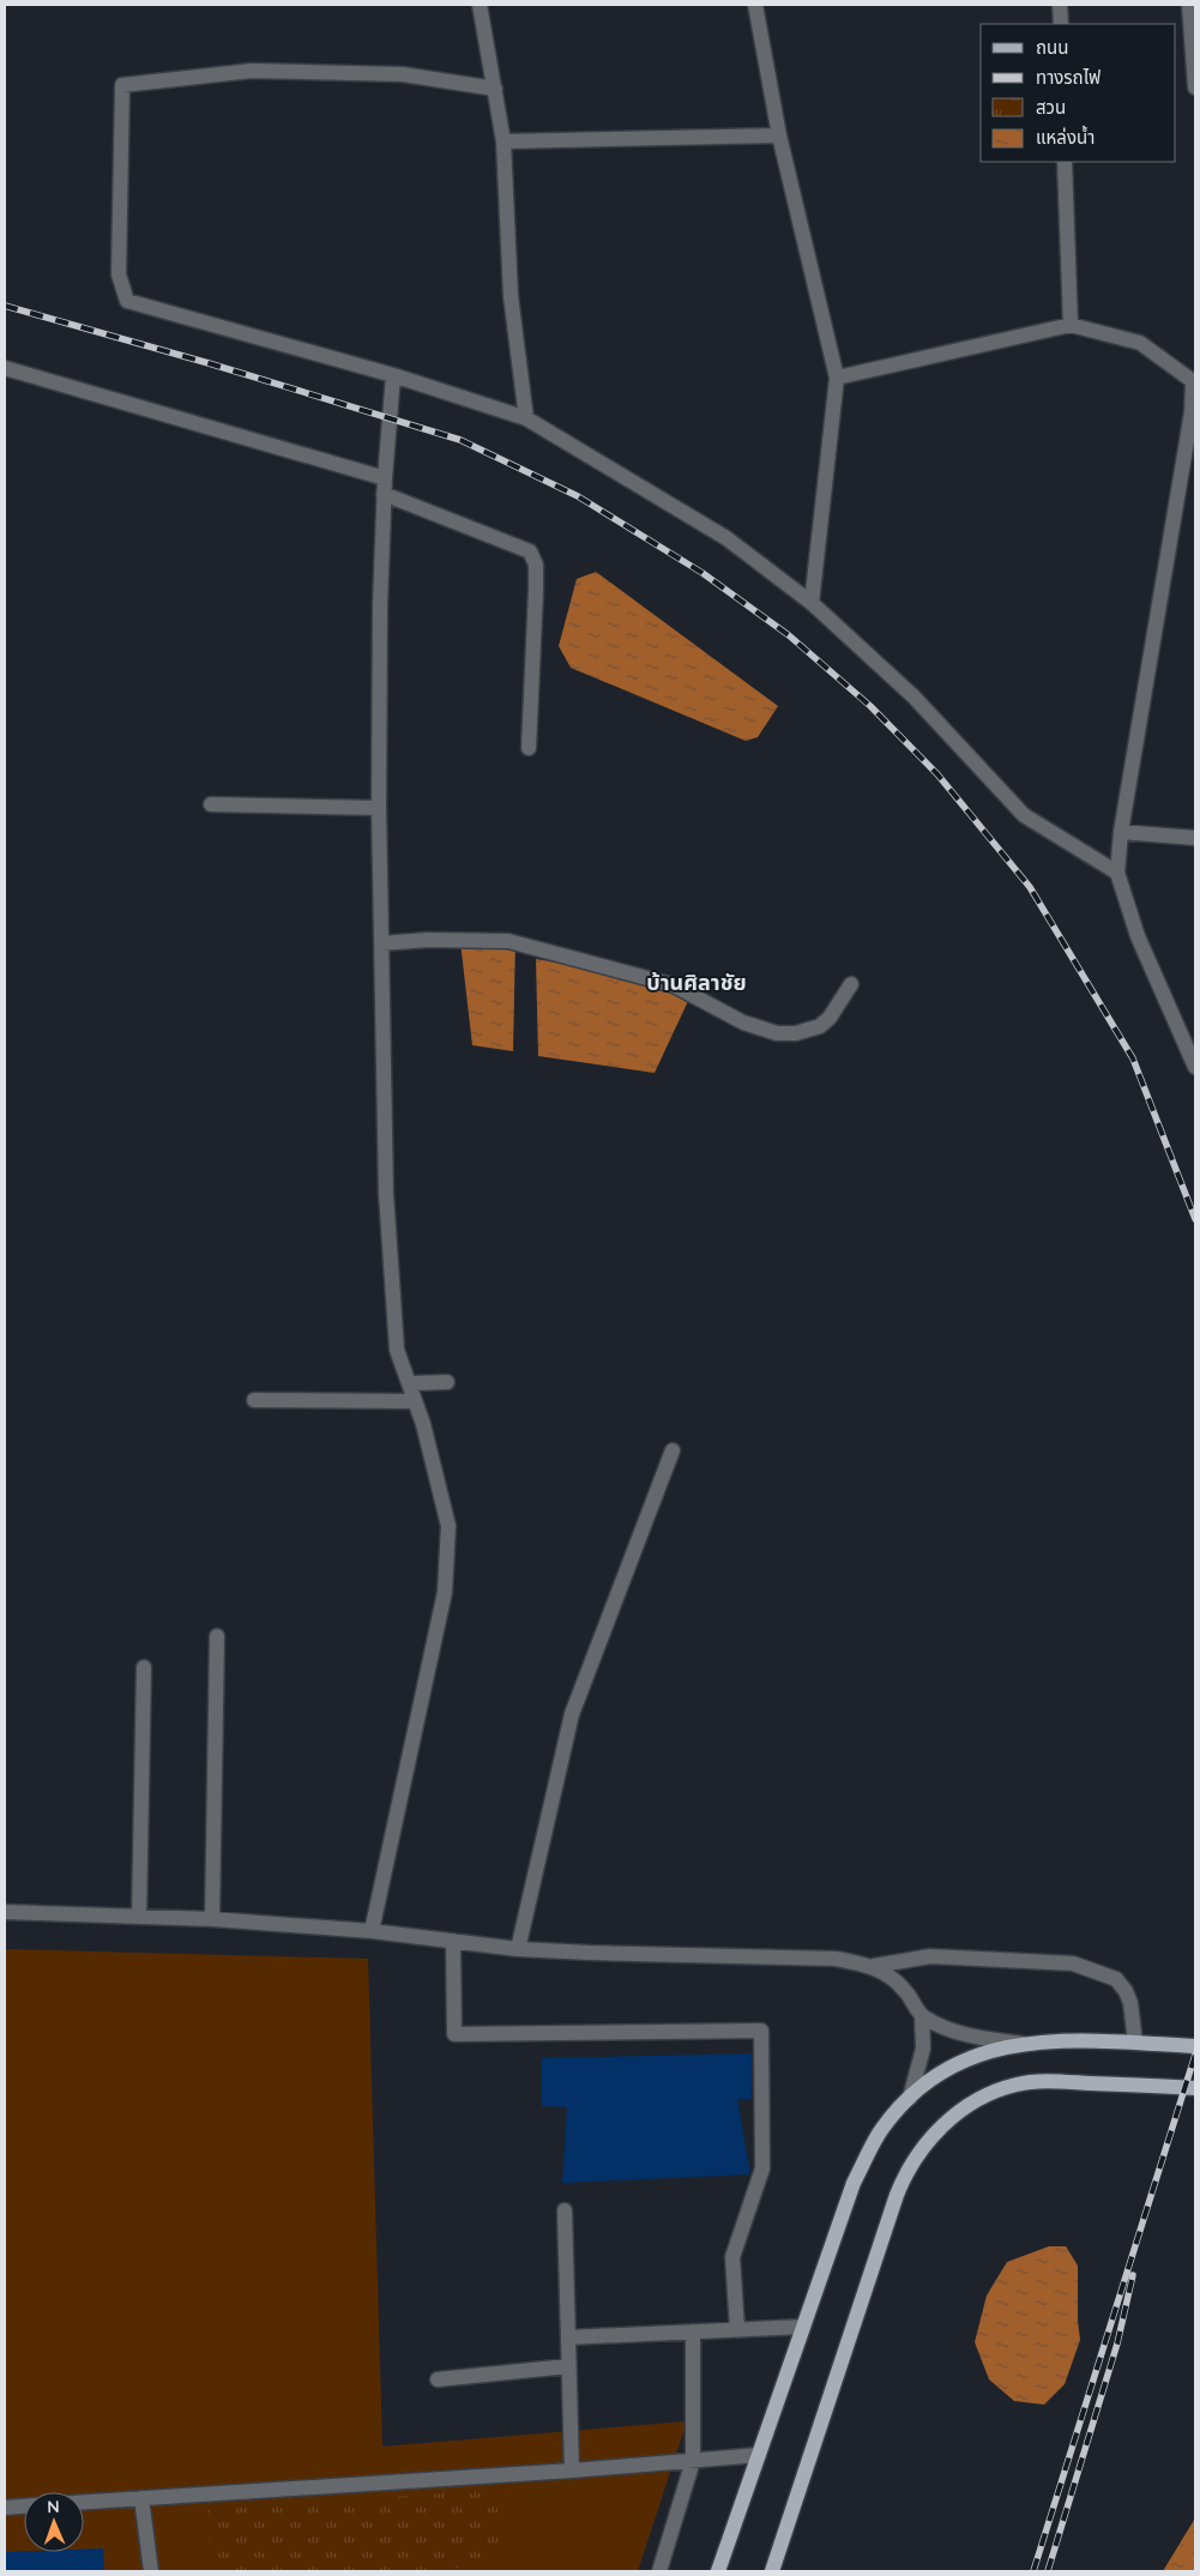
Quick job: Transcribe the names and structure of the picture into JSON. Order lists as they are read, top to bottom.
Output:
{
  "districts": ["บ้านศิลาชัย"],
  "legend": [
    "ถนน",
    "ทางรถไฟ",
    "สวน",
    "แหล่งน้ำ"
  ],
  "north": "top"
}
